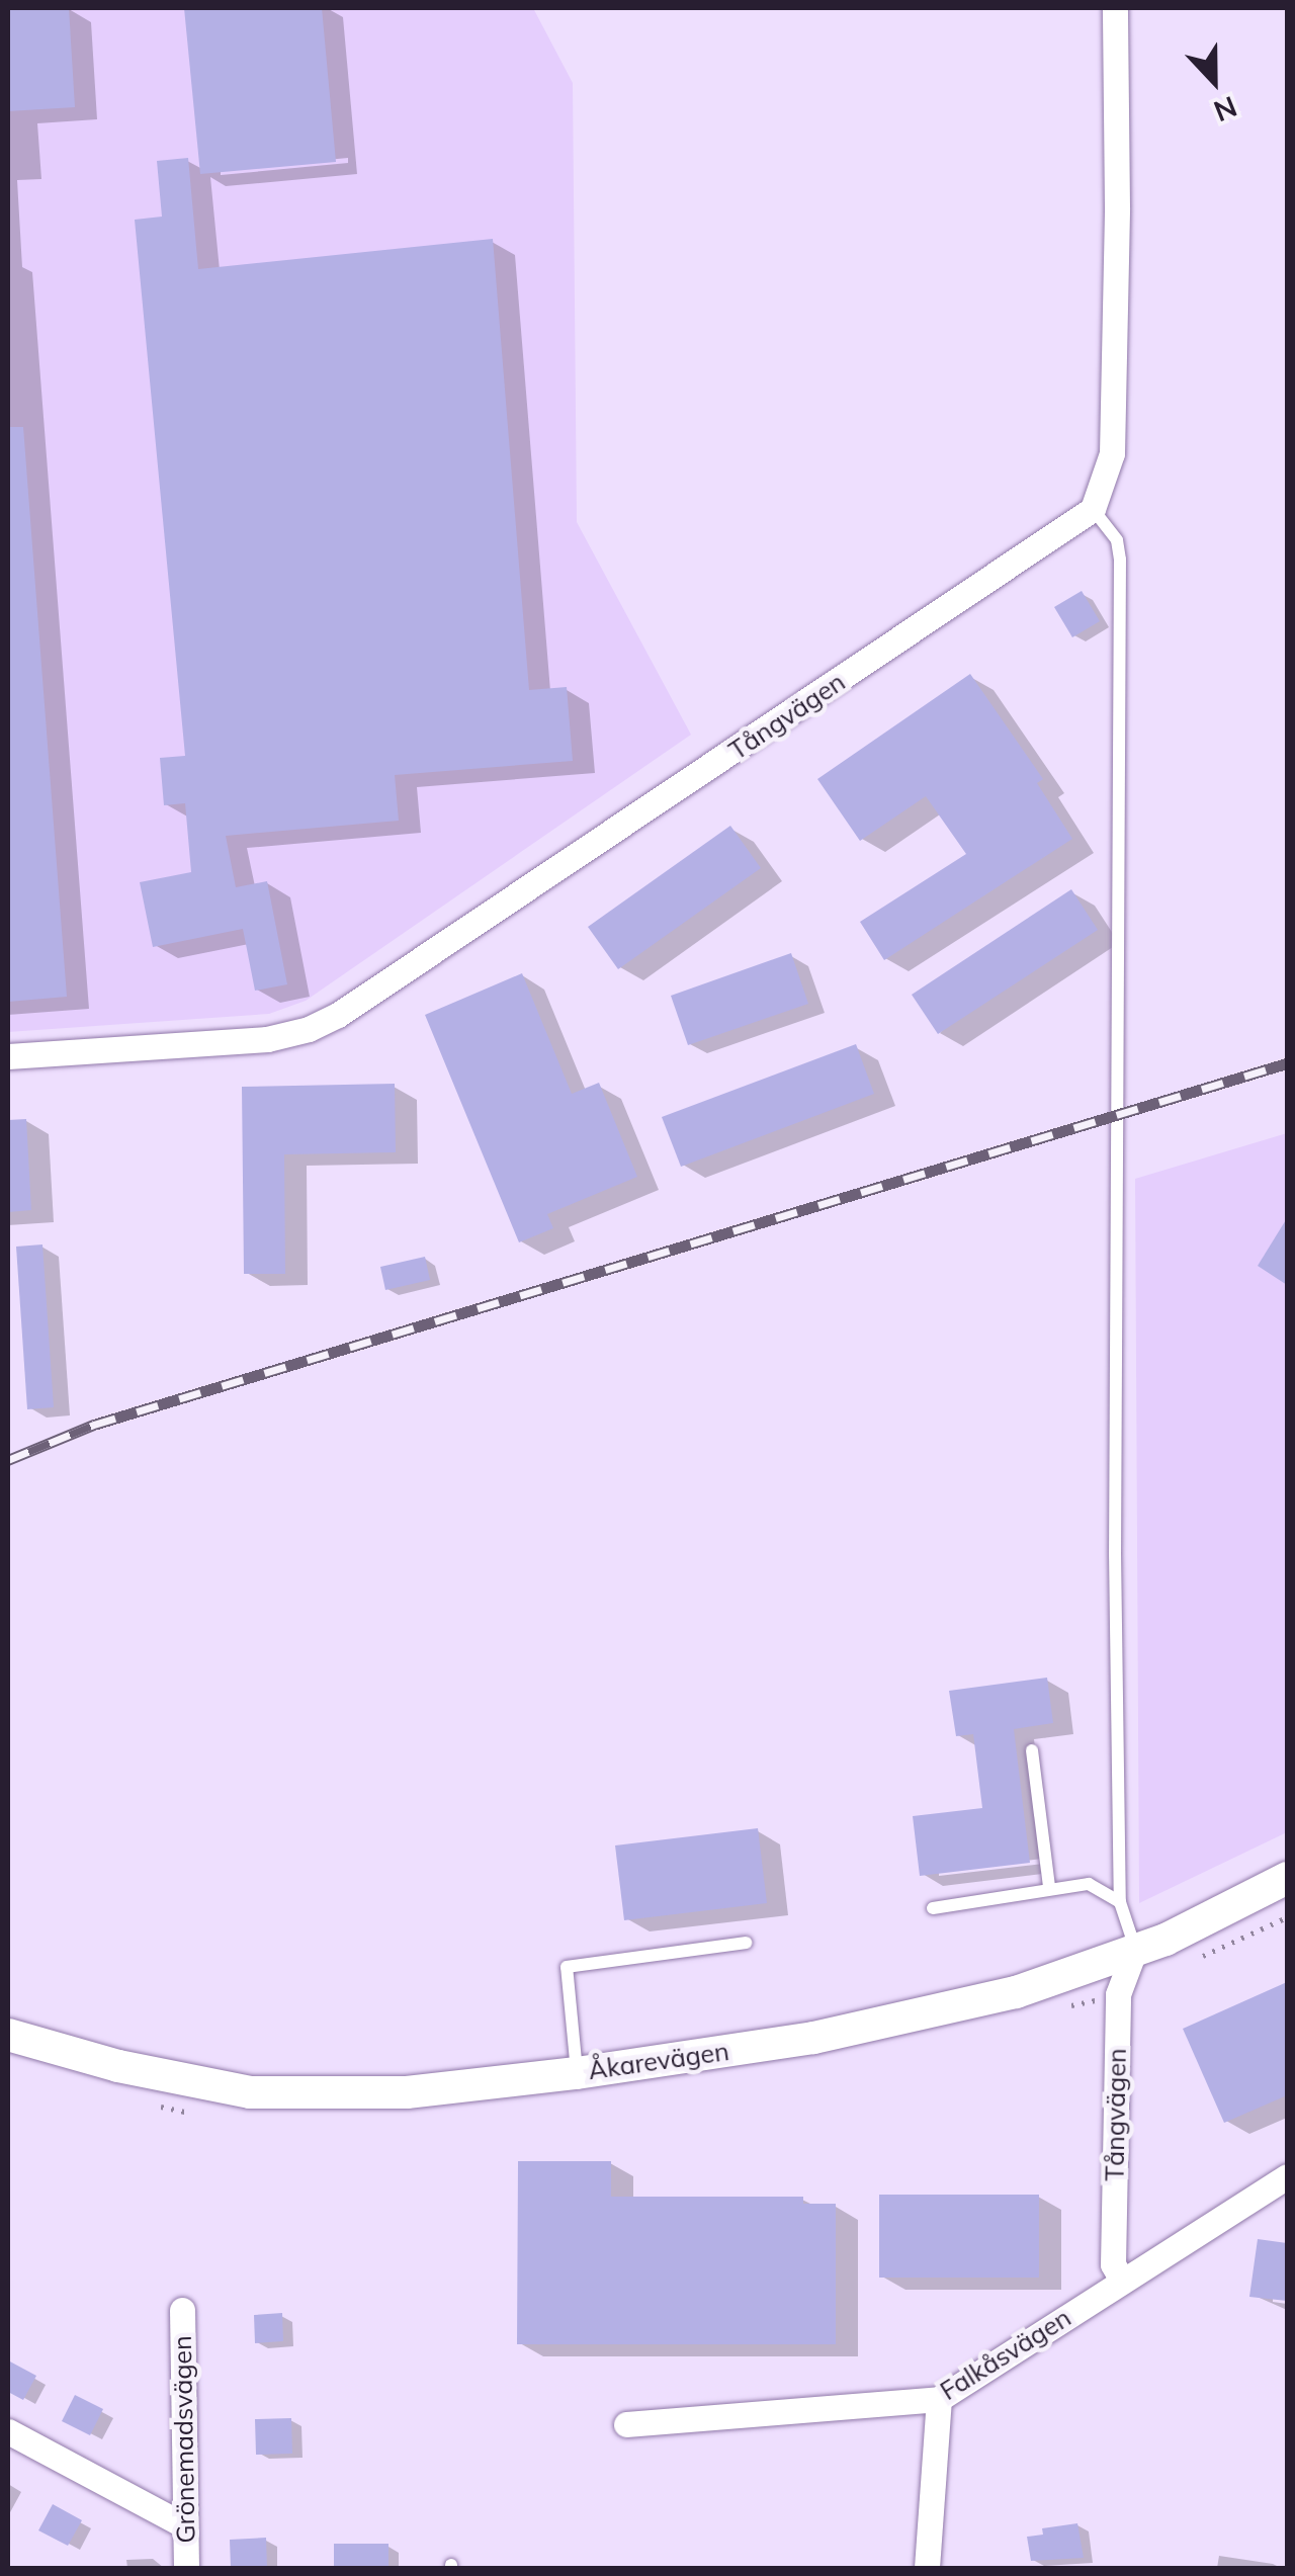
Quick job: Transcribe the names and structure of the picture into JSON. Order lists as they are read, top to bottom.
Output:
{
  "streets": {
    "street": [
      "Tångvägen",
      "Åkarevägen",
      "Falkåsvägen",
      "Grönemadsvägen"
    ]
  },
  "crossings": [
    ["Tångvägen", "Åkarevägen"],
    ["Tångvägen", "Falkåsvägen"]
  ],
  "north": "bottom"
}
